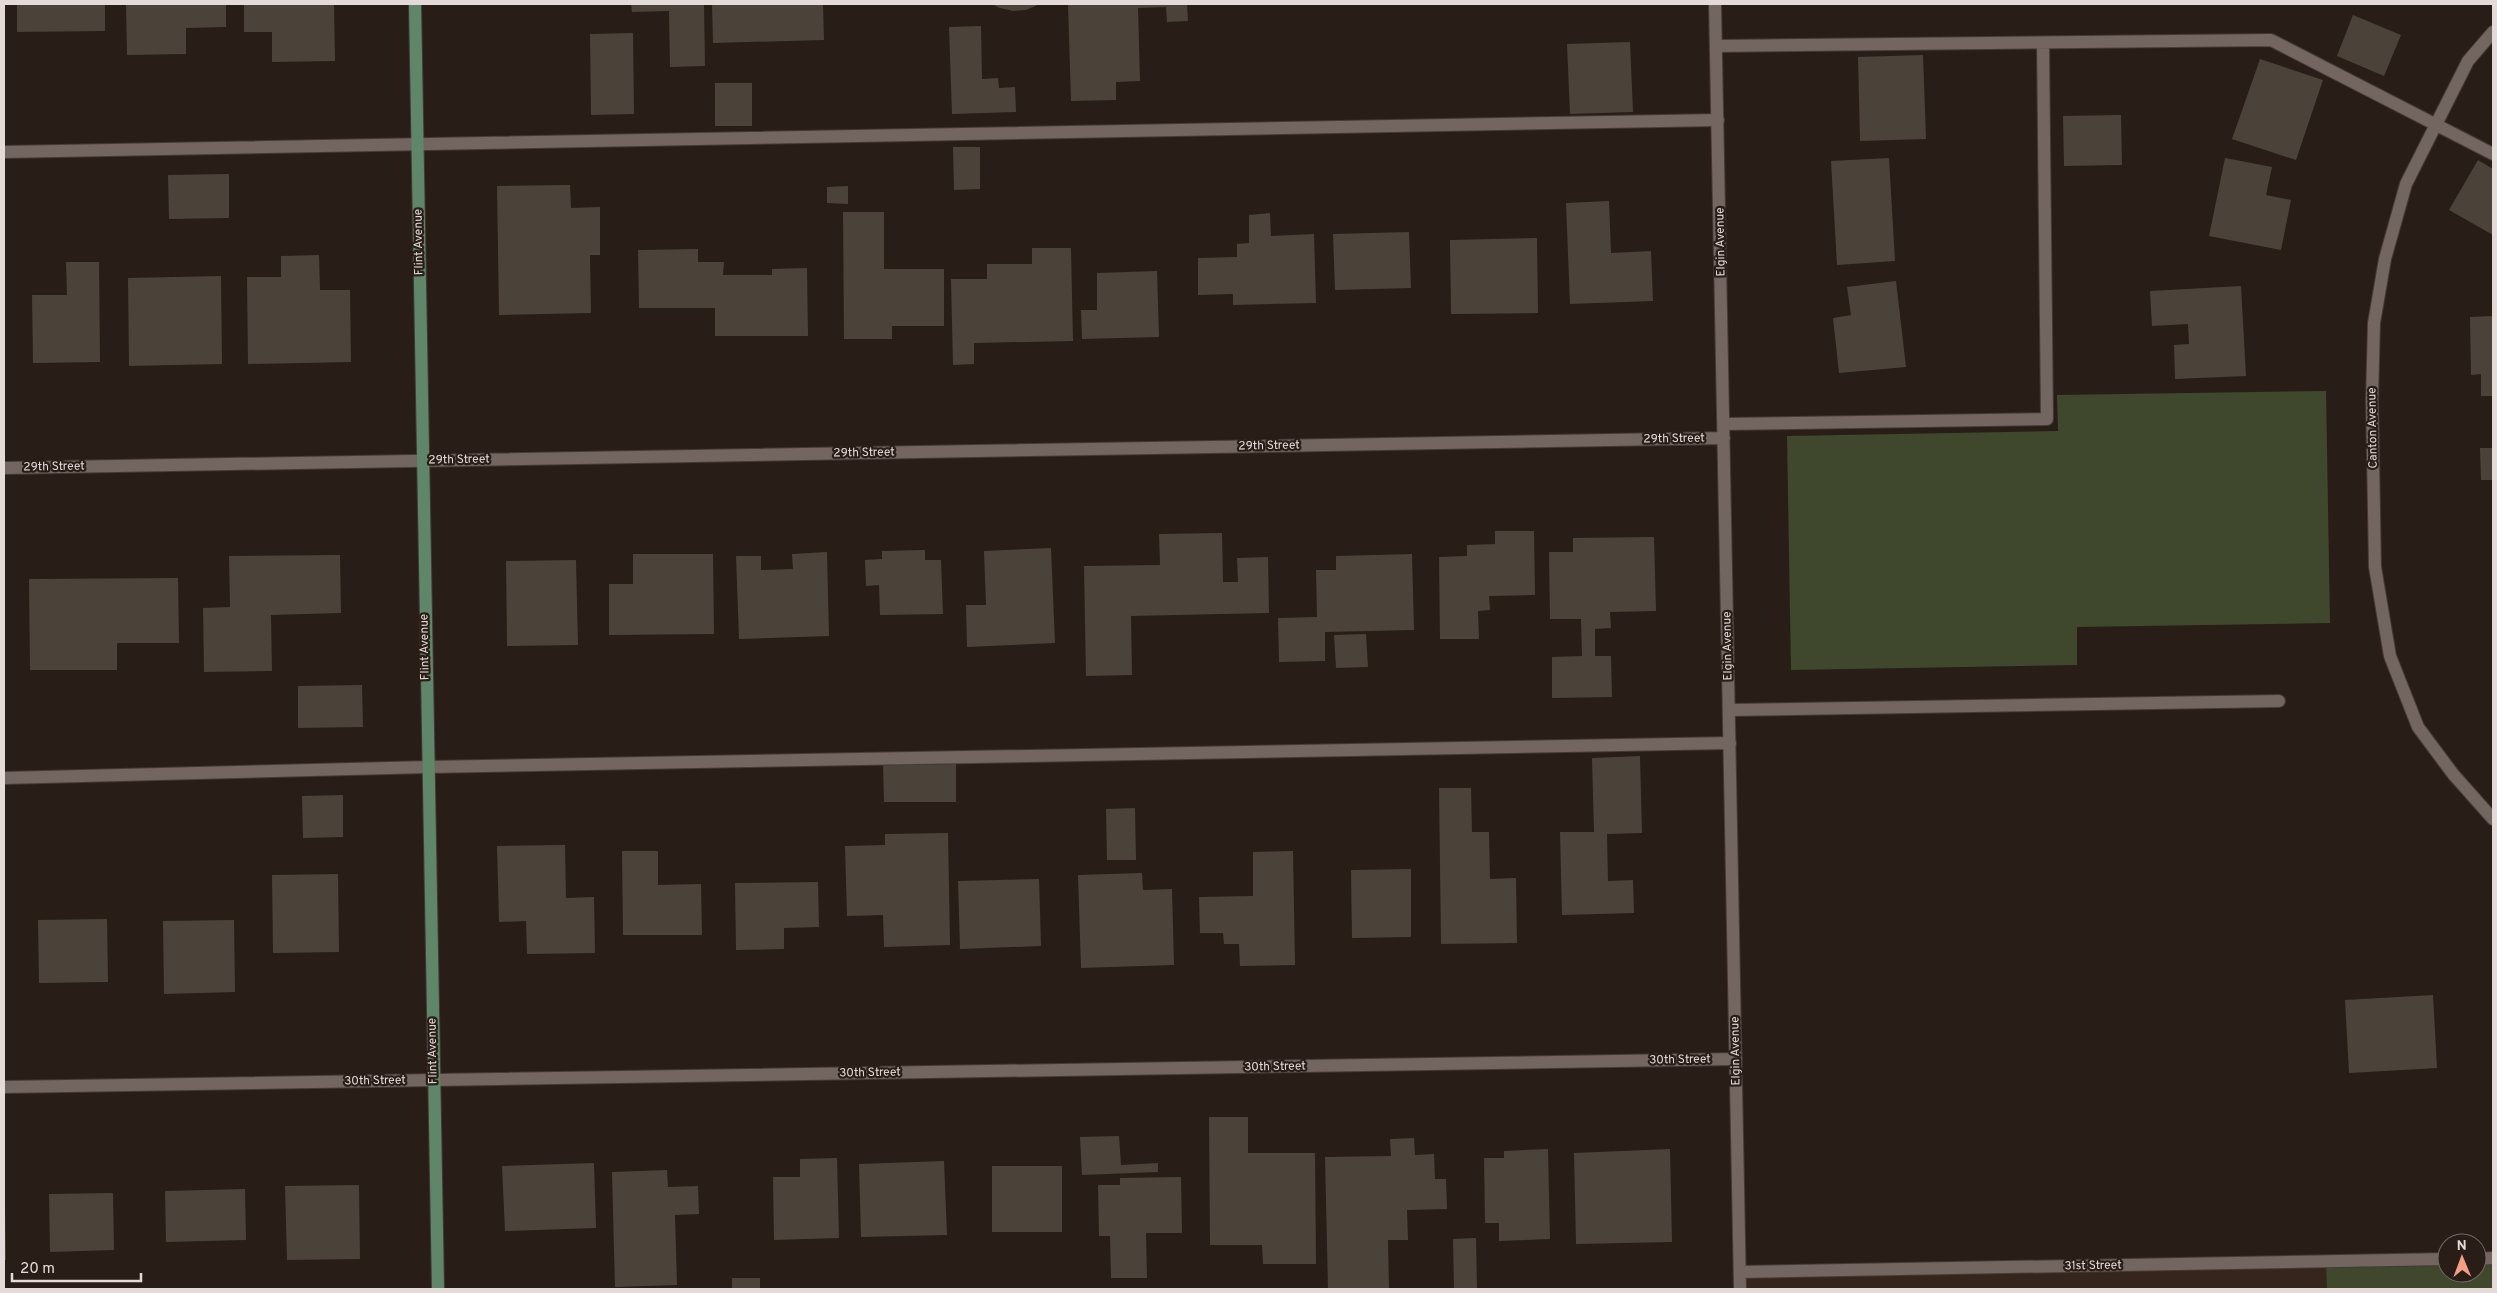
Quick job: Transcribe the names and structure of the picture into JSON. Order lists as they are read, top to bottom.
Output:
{
  "streets": {
    "street": [
      "Flint Avenue",
      "Elgin Avenue",
      "Canton Avenue",
      "29th Street",
      "30th Street",
      "31st Street"
    ]
  },
  "crossings": [
    ["Flint Avenue", "29th Street"],
    ["Flint Avenue", "30th Street"],
    ["Elgin Avenue", "29th Street"],
    ["Elgin Avenue", "30th Street"],
    ["Elgin Avenue", "31st Street"]
  ],
  "scale_bar": "20 m",
  "north": "top"
}
